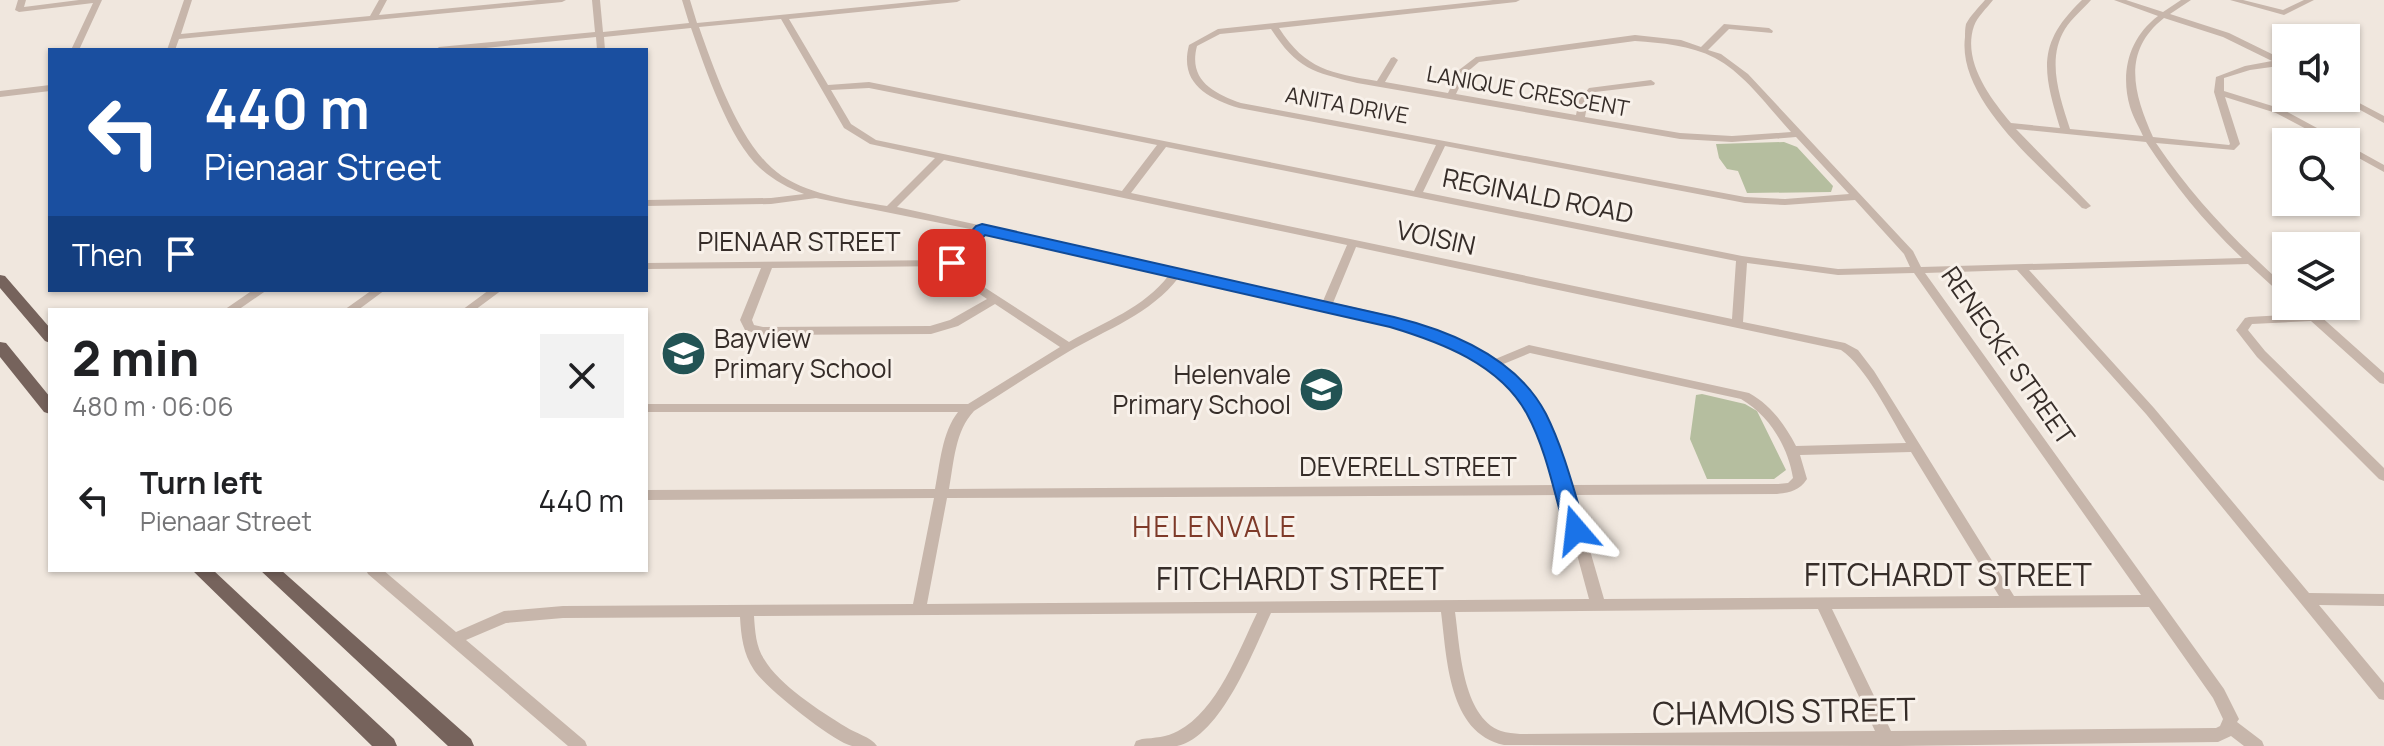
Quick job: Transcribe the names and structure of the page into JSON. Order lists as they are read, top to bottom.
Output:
{
  "streets": {
    "street": [
      "LANIQUE CRESCENT",
      "ANITA DRIVE",
      "REGINALD ROAD",
      "VOISIN",
      "PIENAAR STREET",
      "RENECKE STREET",
      "DEVERELL STREET",
      "FITCHARDT STREET",
      "CHAMOIS STREET"
    ]
  },
  "crossings": [
    ["LANIQUE CRESCENT", "ANITA DRIVE"],
    ["LANIQUE CRESCENT", "RENECKE STREET"],
    ["ANITA DRIVE", "RENECKE STREET"],
    ["REGINALD ROAD", "VOISIN"],
    ["REGINALD ROAD", "RENECKE STREET"],
    ["VOISIN", "FITCHARDT STREET"],
    ["RENECKE STREET", "FITCHARDT STREET"],
    ["RENECKE STREET", "CHAMOIS STREET"],
    ["FITCHARDT STREET", "CHAMOIS STREET"]
  ],
  "districts": ["HELENVALE"],
  "places": {
    "school or university": ["Bayview Primary School", "Helenvale Primary School"]
  },
  "page": {
    "turn": ["440 m", "Pienaar Street"],
    "then": "Then",
    "heading": ["2 min", "480 m · 06:06"],
    "list": [
      {
        "name": "Turn left",
        "note": "Pienaar Street",
        "value": "440 m"
      }
    ]
  }
}
